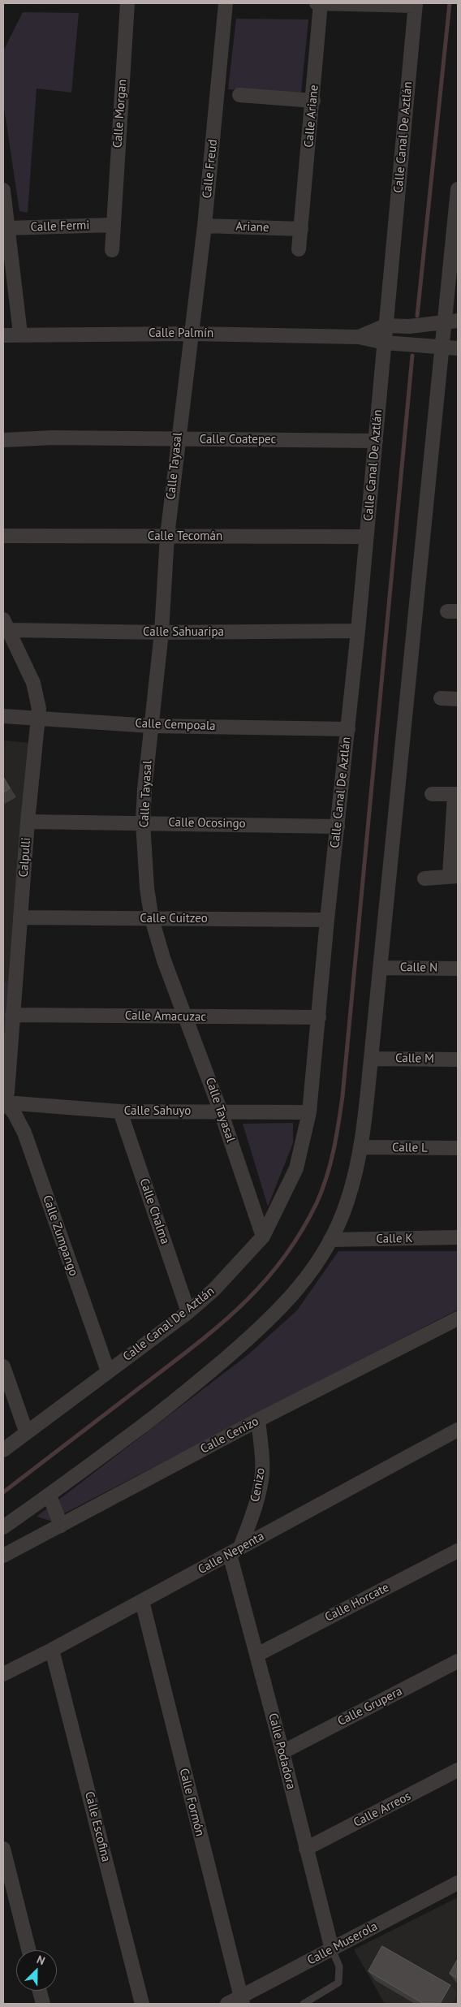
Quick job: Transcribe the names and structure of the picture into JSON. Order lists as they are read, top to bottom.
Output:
{
  "streets": {
    "street": [
      "Calle Morgan",
      "Calle Ariane",
      "Calle Canal De Aztlán",
      "Calle Freud",
      "Calle Fermi",
      "Ariane",
      "Calle Palmín",
      "Calle Coatepec",
      "Calle Tayasal",
      "Calle Tecomán",
      "Calle Sahuaripa",
      "Calle Cempoala",
      "Calle Ocosingo",
      "Calpulli",
      "Calle Cuitzeo",
      "Calle N",
      "Calle Amacuzac",
      "Calle M",
      "Calle Sahuyo",
      "Calle L",
      "Calle Chalma",
      "Calle Zumpango",
      "Calle K",
      "Calle Cenizo",
      "Cenizo",
      "Calle Nepenta",
      "Calle Horcate",
      "Calle Grupera",
      "Calle Podadora",
      "Calle Formón",
      "Calle Arreos",
      "Calle Escofina",
      "Calle Muserola"
    ]
  },
  "crossings": [
    ["Calle Morgan", "Calle Fermi"],
    ["Calle Ariane", "Ariane"],
    ["Calle Canal De Aztlán", "Calle Palmín"],
    ["Calle Canal De Aztlán", "Calle Coatepec"],
    ["Calle Canal De Aztlán", "Calle Tayasal"],
    ["Calle Canal De Aztlán", "Calle Tecomán"],
    ["Calle Canal De Aztlán", "Calle Sahuaripa"],
    ["Calle Canal De Aztlán", "Calle Cempoala"],
    ["Calle Canal De Aztlán", "Calle Ocosingo"],
    ["Calle Canal De Aztlán", "Calle Cuitzeo"],
    ["Calle Canal De Aztlán", "Calle Amacuzac"],
    ["Calle Canal De Aztlán", "Calle Sahuyo"],
    ["Calle Canal De Aztlán", "Calle Chalma"],
    ["Calle Canal De Aztlán", "Calle Zumpango"],
    ["Calle Freud", "Ariane"],
    ["Calle Freud", "Calle Palmín"],
    ["Calle Freud", "Calle Tayasal"],
    ["Calle Palmín", "Calle Tayasal"],
    ["Calle Coatepec", "Calle Tayasal"],
    ["Calle Tayasal", "Calle Tecomán"],
    ["Calle Tayasal", "Calle Sahuaripa"],
    ["Calle Tayasal", "Calle Cempoala"],
    ["Calle Tayasal", "Calle Ocosingo"],
    ["Calle Tayasal", "Calle Cuitzeo"],
    ["Calle Tayasal", "Calle Amacuzac"],
    ["Calle Tayasal", "Calle Sahuyo"],
    ["Calle Sahuaripa", "Calpulli"],
    ["Calle Cempoala", "Calpulli"],
    ["Calle Ocosingo", "Calpulli"],
    ["Calpulli", "Calle Cuitzeo"],
    ["Calpulli", "Calle Amacuzac"],
    ["Calpulli", "Calle Sahuyo"],
    ["Calpulli", "Calle Zumpango"],
    ["Calle Sahuyo", "Calle Chalma"],
    ["Calle Sahuyo", "Calle Zumpango"],
    ["Calle Cenizo", "Cenizo"],
    ["Cenizo", "Calle Nepenta"],
    ["Cenizo", "Calle Podadora"],
    ["Calle Nepenta", "Calle Podadora"],
    ["Calle Nepenta", "Calle Formón"],
    ["Calle Nepenta", "Calle Escofina"],
    ["Calle Horcate", "Calle Podadora"],
    ["Calle Grupera", "Calle Podadora"],
    ["Calle Podadora", "Calle Arreos"],
    ["Calle Podadora", "Calle Muserola"],
    ["Calle Formón", "Calle Muserola"]
  ],
  "north": "top right"
}
